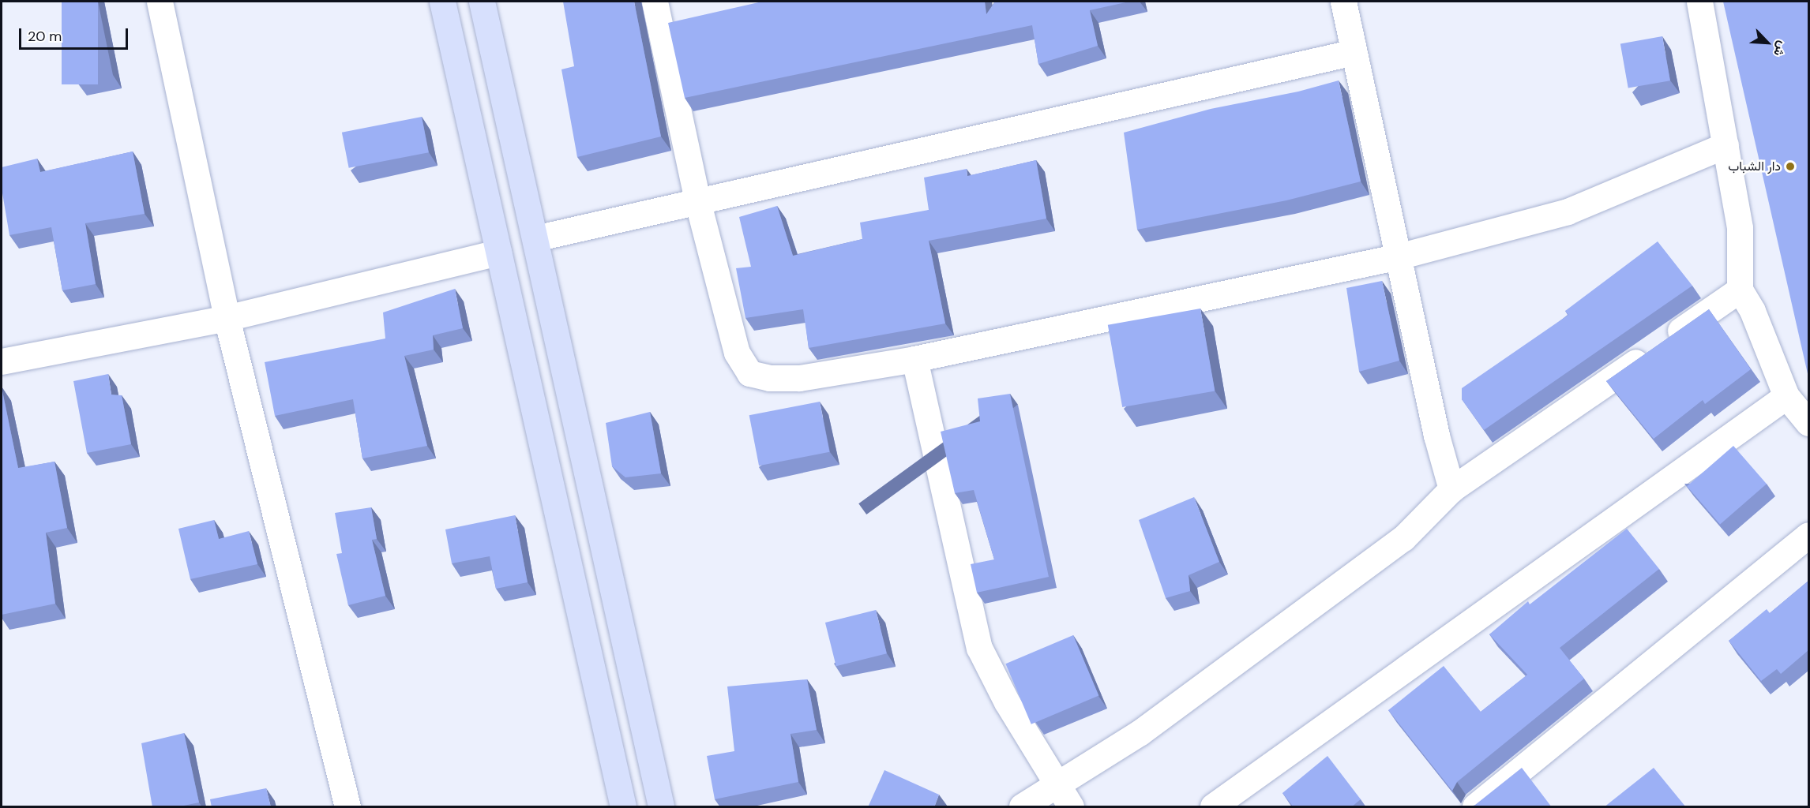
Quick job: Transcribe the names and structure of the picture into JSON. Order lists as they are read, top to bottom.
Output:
{
  "places": ["دار الشباب"],
  "scale_bar": "20 m",
  "north": "bottom right"
}
